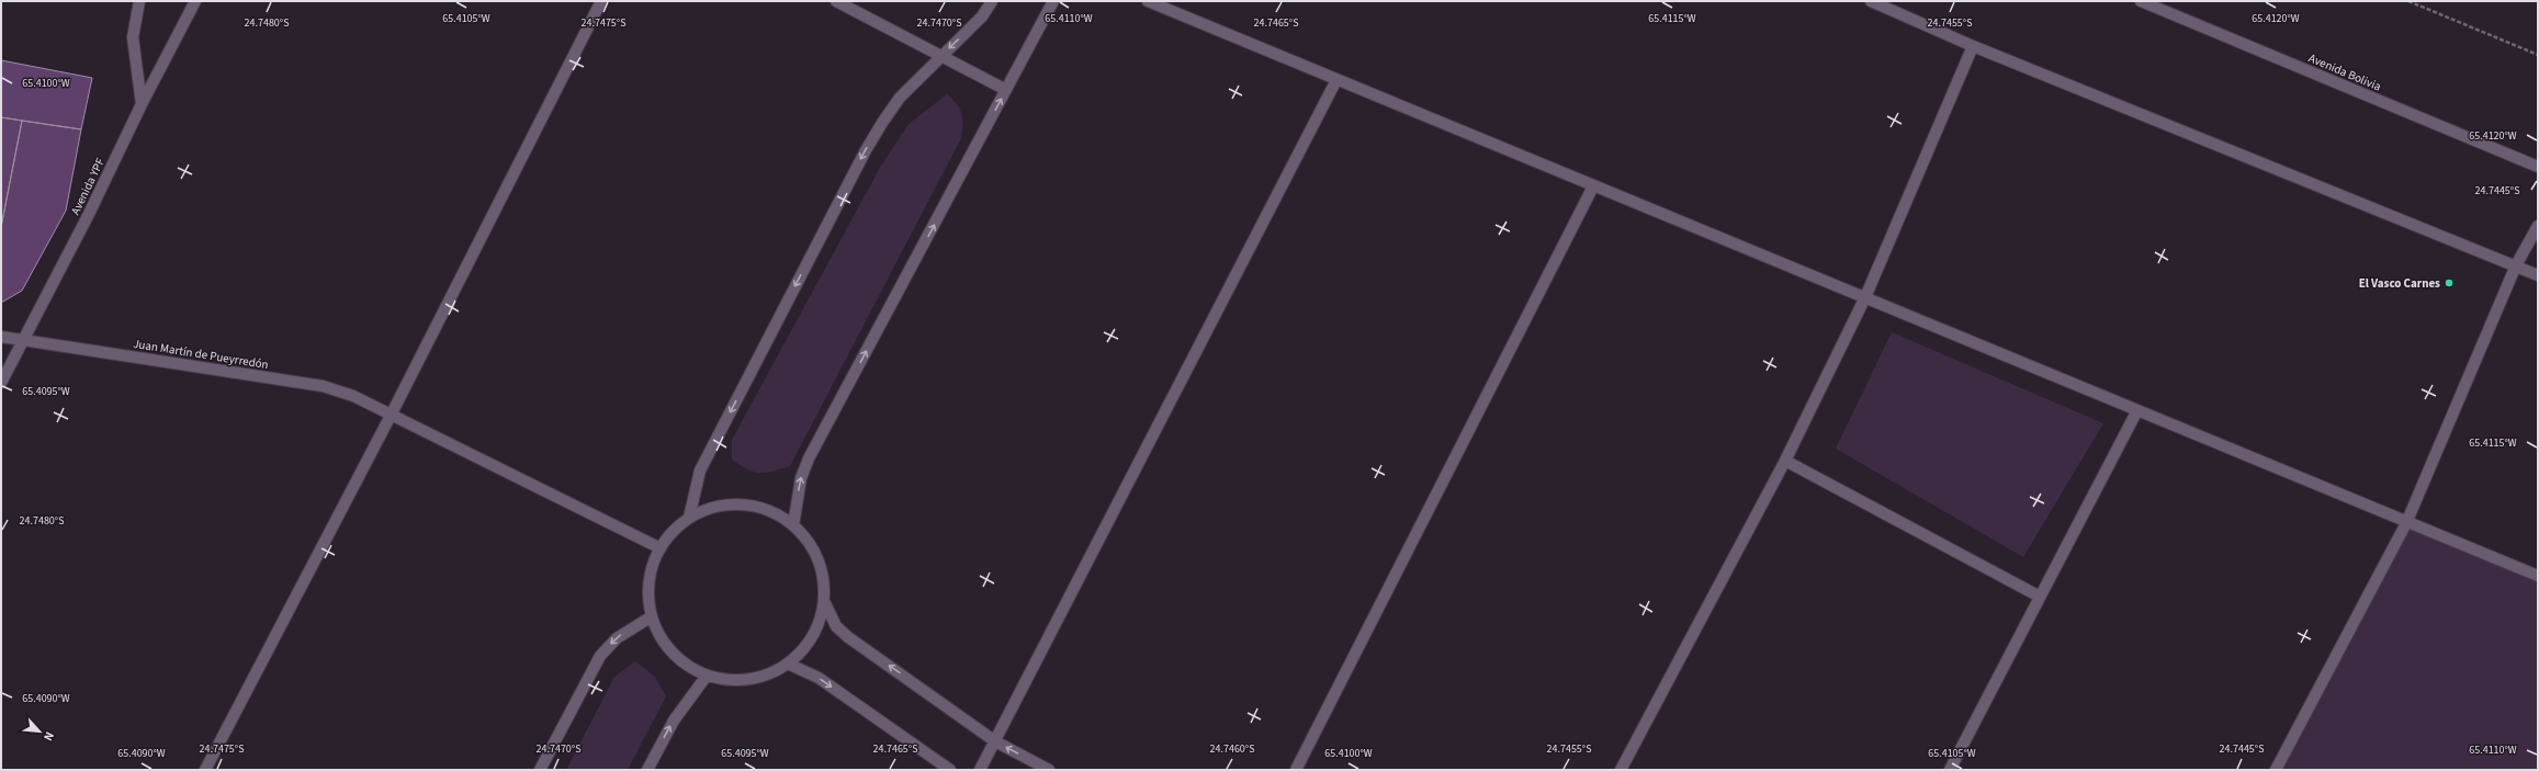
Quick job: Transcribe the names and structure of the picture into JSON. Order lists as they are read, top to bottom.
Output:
{
  "streets": {
    "street": ["Avenida Bolivia", "Avenida YPF", "Juan Martín de Pueyrredón"]
  },
  "crossings": [
    ["Avenida YPF", "Juan Martín de Pueyrredón"]
  ],
  "places": ["El Vasco Carnes"],
  "north": "bottom right",
  "coordinates": [
    "65.4105°W",
    "65.4110°W",
    "65.4115°W",
    "65.4120°W",
    "24.7480°S",
    "24.7475°S",
    "24.7470°S",
    "24.7465°S",
    "24.7455°S",
    "65.4100°W",
    "24.7445°S",
    "65.4095°W",
    "65.4090°W",
    "24.7460°S"
  ]
}
